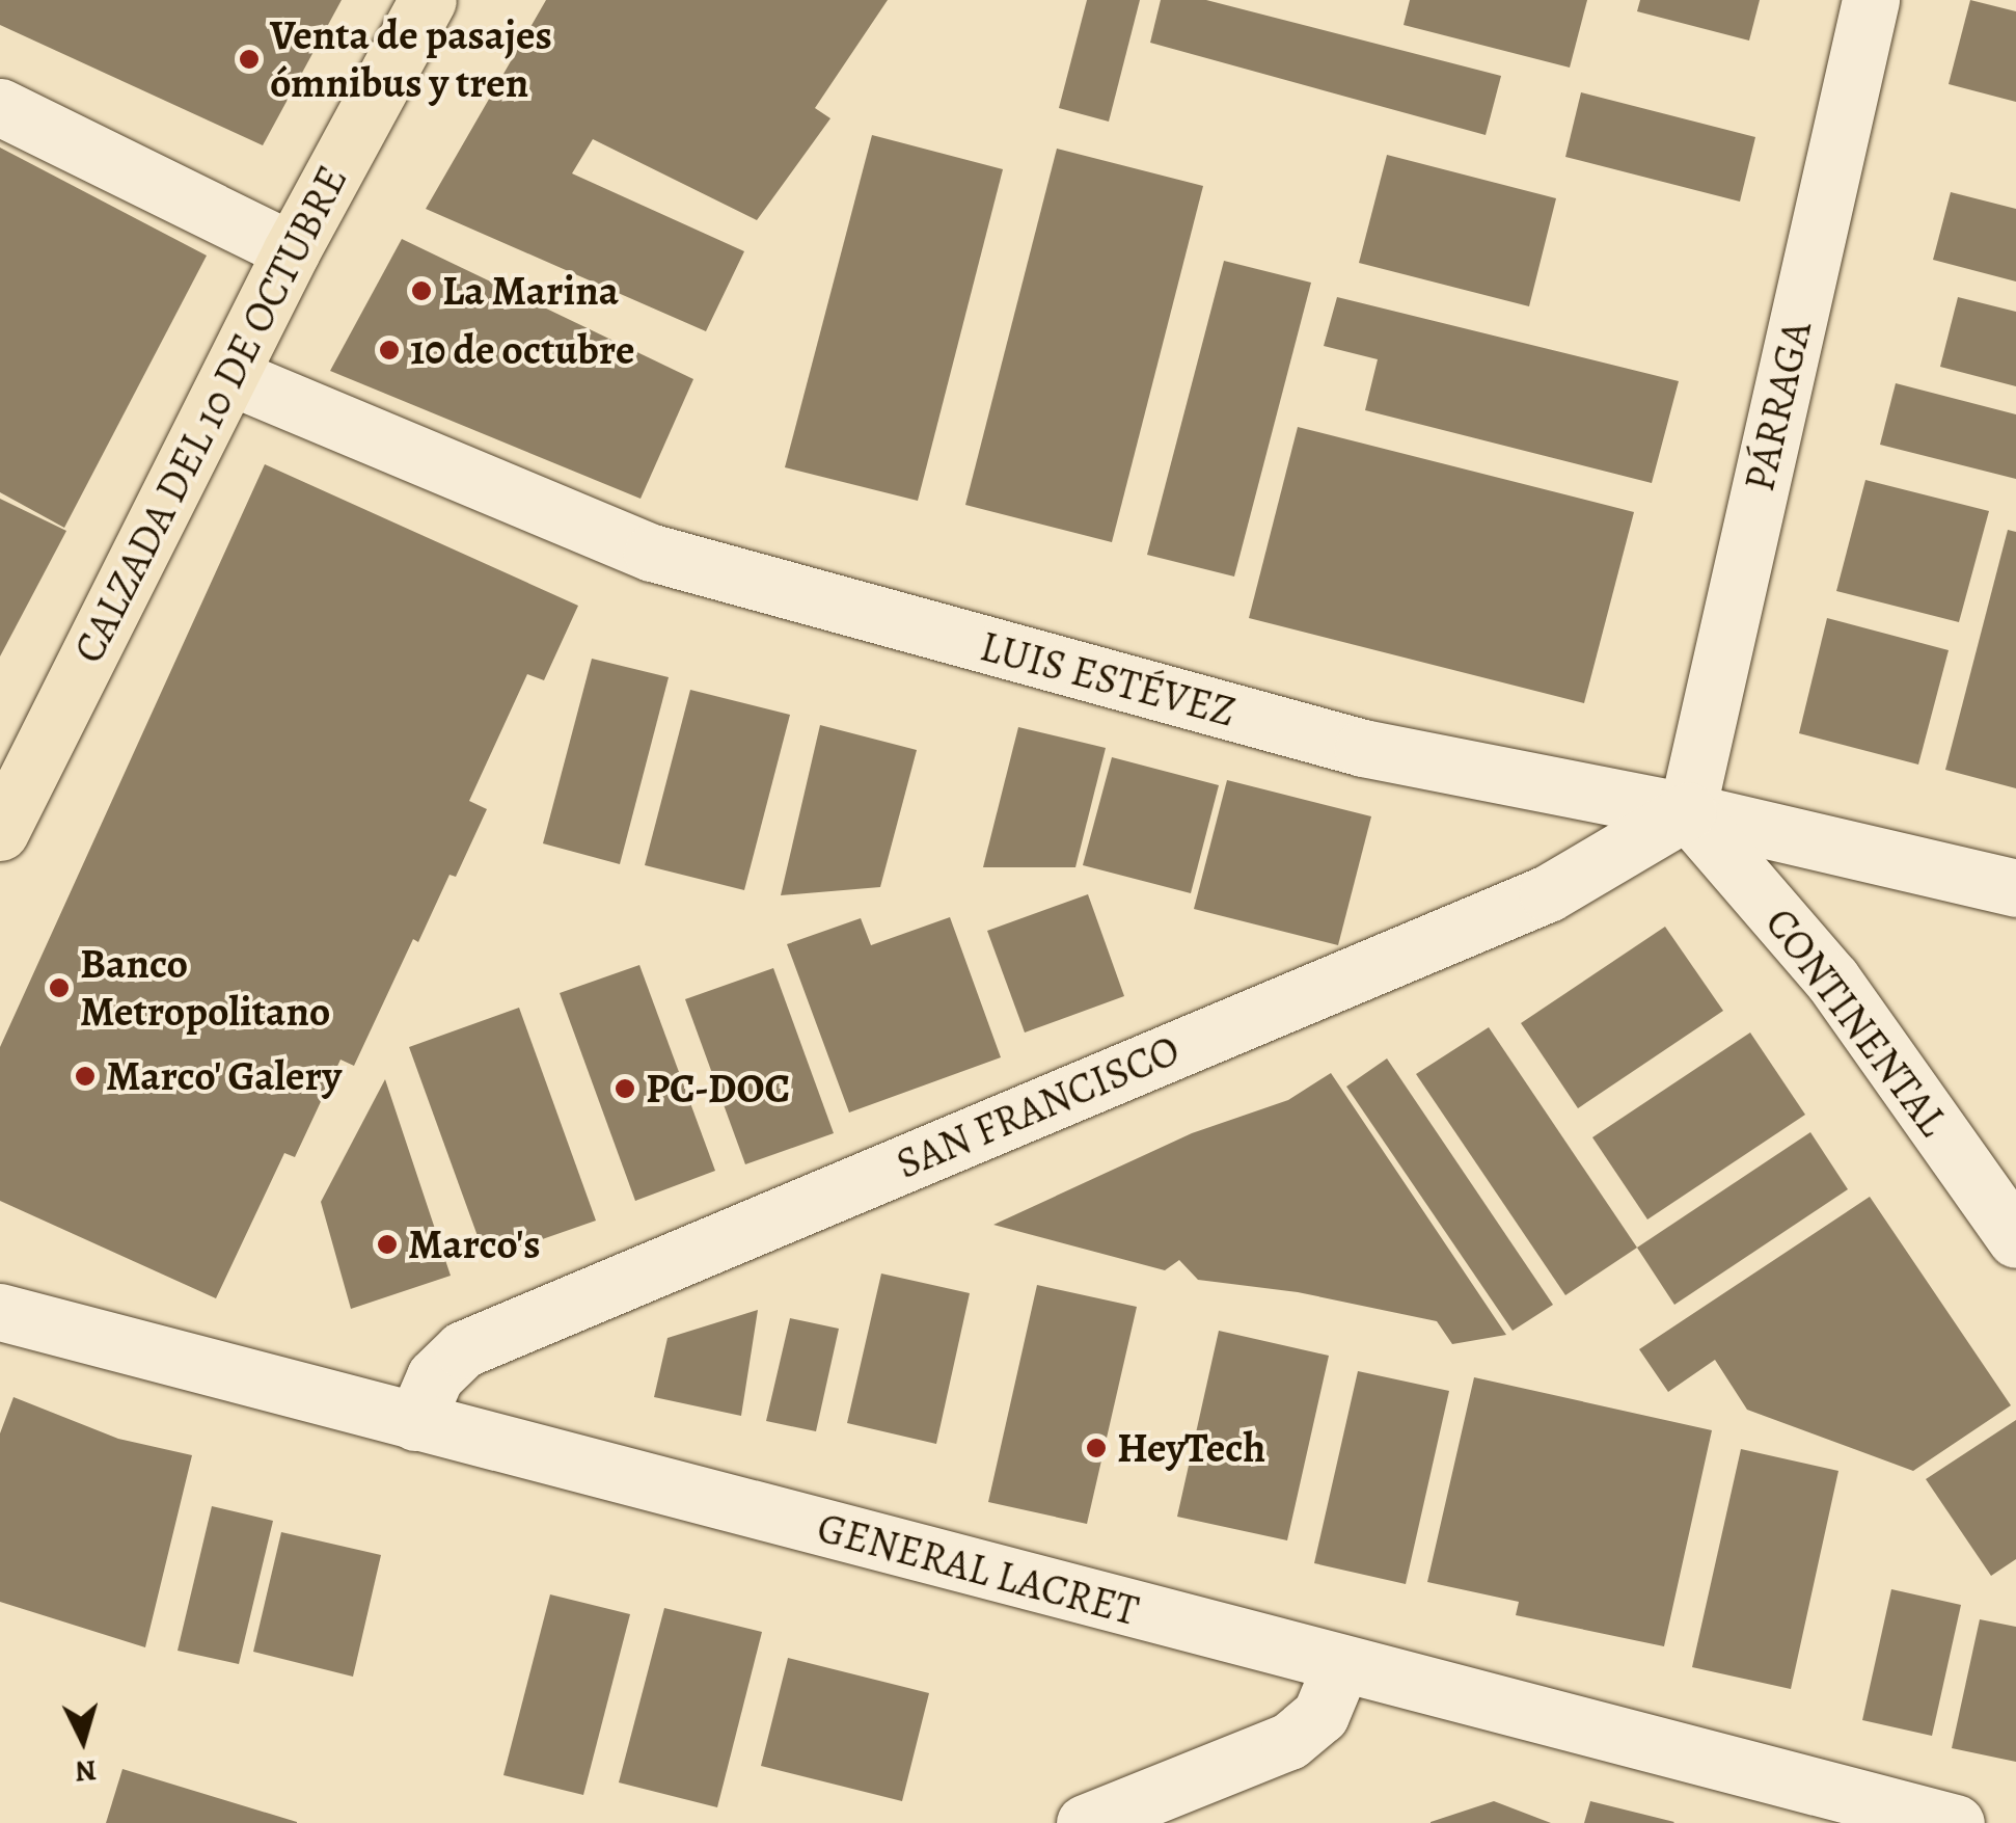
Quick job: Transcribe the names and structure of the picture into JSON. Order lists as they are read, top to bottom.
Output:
{
  "streets": {
    "main road": ["CALZADA DEL 10 DE OCTUBRE"],
    "street": [
      "PÁRRAGA",
      "LUIS ESTÉVEZ",
      "CONTINENTAL",
      "SAN FRANCISCO",
      "GENERAL LACRET"
    ]
  },
  "crossings": [
    ["PÁRRAGA", "LUIS ESTÉVEZ"],
    ["PÁRRAGA", "CONTINENTAL"],
    ["PÁRRAGA", "SAN FRANCISCO"],
    ["CALZADA DEL 10 DE OCTUBRE", "LUIS ESTÉVEZ"],
    ["LUIS ESTÉVEZ", "CONTINENTAL"],
    ["LUIS ESTÉVEZ", "SAN FRANCISCO"],
    ["CONTINENTAL", "SAN FRANCISCO"],
    ["SAN FRANCISCO", "GENERAL LACRET"]
  ],
  "places": [
    "Venta de pasajes ómnibus y tren",
    "La Marina",
    "10 de octubre",
    "Banco Metropolitano",
    "Marco' Galery",
    "PC-DOC",
    "Marco's",
    "HeyTech"
  ],
  "north": "bottom"
}
